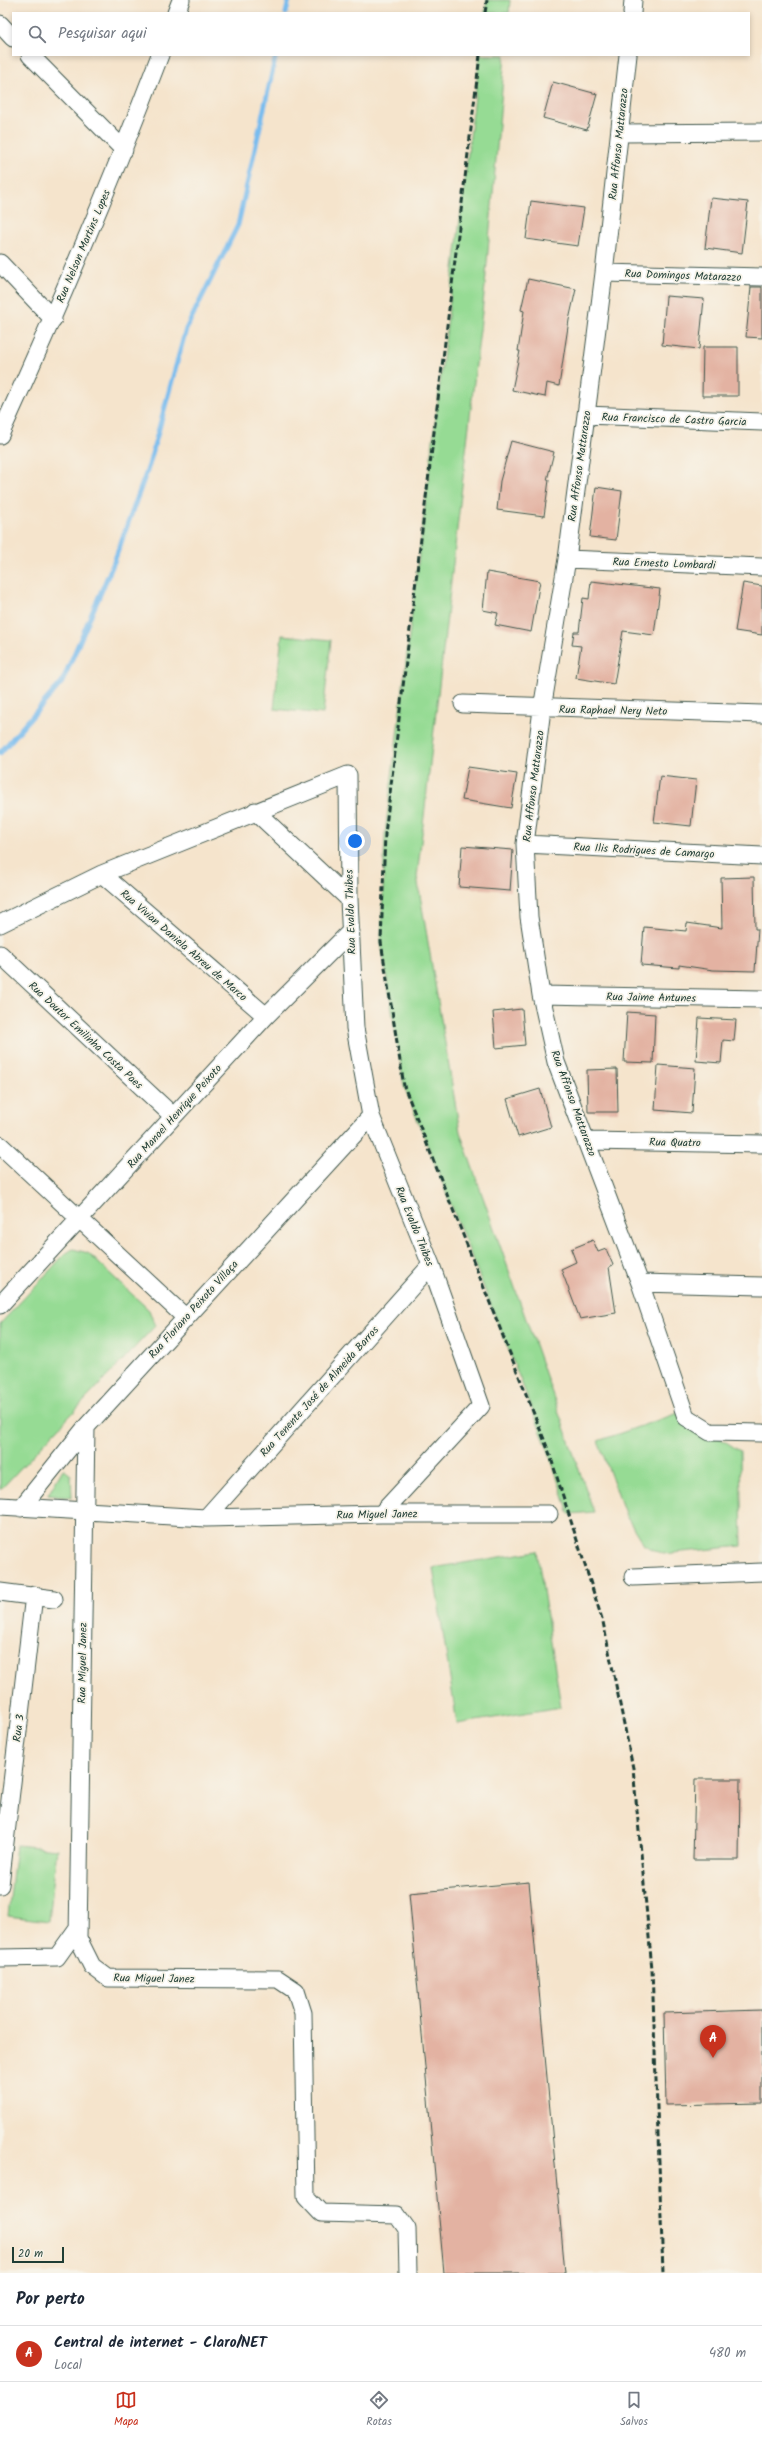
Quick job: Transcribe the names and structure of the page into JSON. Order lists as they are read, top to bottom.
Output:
{
  "streets": {
    "street": [
      "Rua Affonso Mattarazzo",
      "Rua Nelson Martins Lopes",
      "Rua Domingos Matarazzo",
      "Rua Francisco de Castro Garcia",
      "Rua Ernesto Lombardi",
      "Rua Raphael Nery Neto",
      "Rua Ilis Rodrigues de Camargo",
      "Rua Evaldo Thibes",
      "Rua Vivian Daniela Abreu de Marco",
      "Rua Jaime Antunes",
      "Rua Doutor Emilinha Costa Paes",
      "Rua Manoel Henrique Peixoto",
      "Rua Quatro",
      "Rua Floriano Peixoto Villaça",
      "Rua Tenente José de Almeida Barros",
      "Rua Miguel Janez",
      "Rua 3"
    ]
  },
  "crossings": [
    ["Rua Affonso Mattarazzo", "Rua Domingos Matarazzo"],
    ["Rua Affonso Mattarazzo", "Rua Francisco de Castro Garcia"],
    ["Rua Affonso Mattarazzo", "Rua Ernesto Lombardi"],
    ["Rua Affonso Mattarazzo", "Rua Raphael Nery Neto"],
    ["Rua Affonso Mattarazzo", "Rua Ilis Rodrigues de Camargo"],
    ["Rua Affonso Mattarazzo", "Rua Jaime Antunes"],
    ["Rua Affonso Mattarazzo", "Rua Quatro"],
    ["Rua Evaldo Thibes", "Rua Vivian Daniela Abreu de Marco"],
    ["Rua Evaldo Thibes", "Rua Manoel Henrique Peixoto"],
    ["Rua Evaldo Thibes", "Rua Floriano Peixoto Villaça"],
    ["Rua Evaldo Thibes", "Rua Tenente José de Almeida Barros"],
    ["Rua Evaldo Thibes", "Rua Miguel Janez"],
    ["Rua Vivian Daniela Abreu de Marco", "Rua Manoel Henrique Peixoto"],
    ["Rua Doutor Emilinha Costa Paes", "Rua Manoel Henrique Peixoto"],
    ["Rua Floriano Peixoto Villaça", "Rua Miguel Janez"],
    ["Rua Tenente José de Almeida Barros", "Rua Miguel Janez"]
  ],
  "scale_bar": "20 m",
  "page": {
    "search": "Pesquisar aqui",
    "pins": "A",
    "scale": "20 m",
    "heading": "Por perto",
    "list": [
      {
        "mark": "A",
        "name": "Central de internet - Claro/NET",
        "note": "Local",
        "value": "480 m"
      }
    ],
    "nav": ["Mapa", "Rotas", "Salvos"]
  }
}
